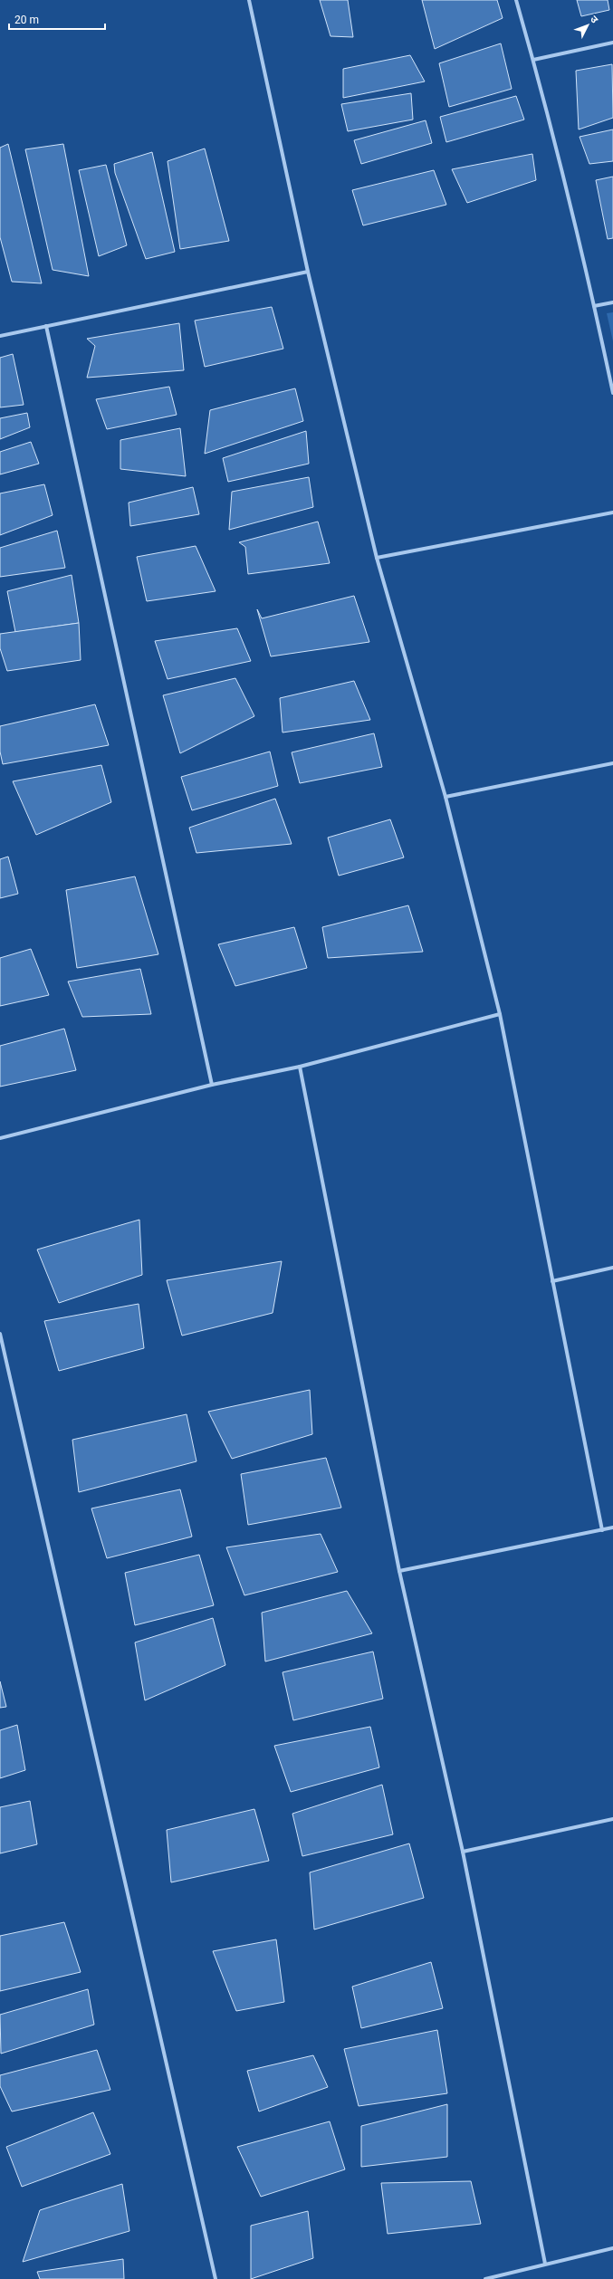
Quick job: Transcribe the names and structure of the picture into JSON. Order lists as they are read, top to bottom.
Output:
{
  "scale_bar": "20 m",
  "north": "top right"
}
